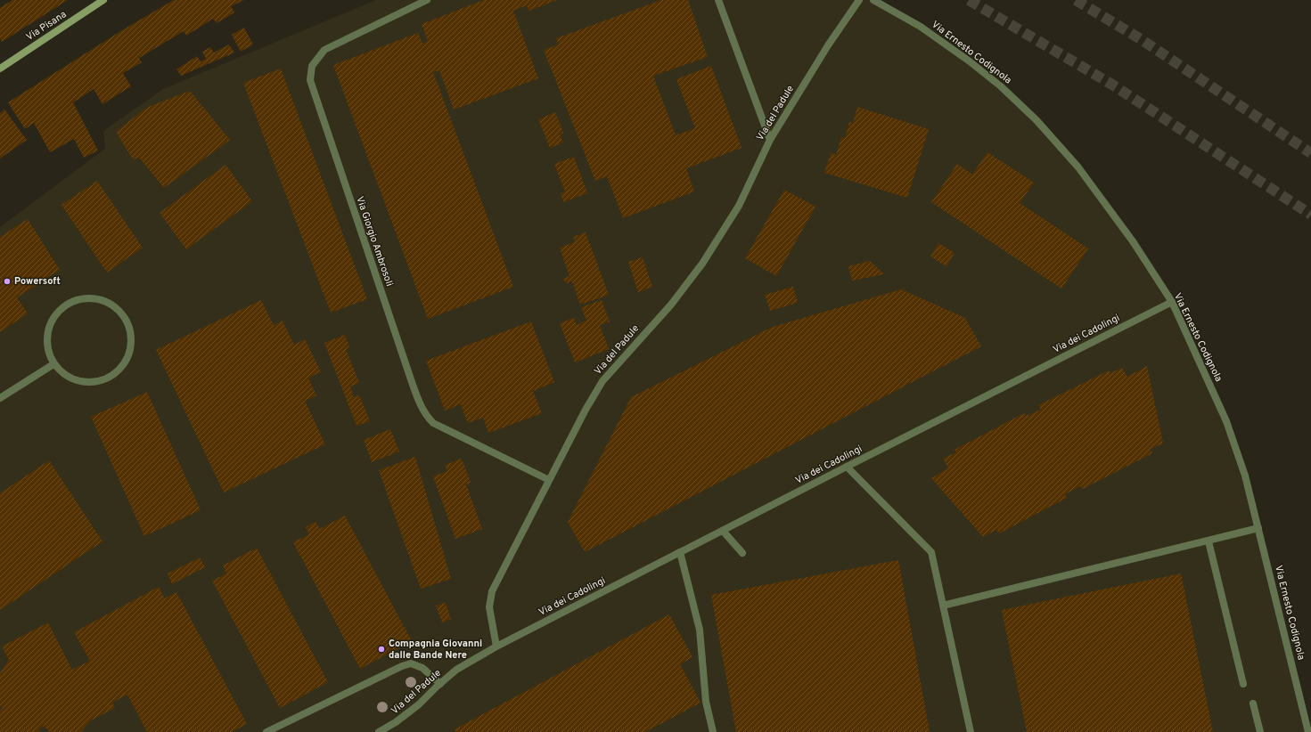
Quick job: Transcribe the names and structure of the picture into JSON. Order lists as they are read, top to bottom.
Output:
{
  "streets": {
    "main road": ["Via Pisana"],
    "street": [
      "Via Ernesto Codignola",
      "Via del Padule",
      "Via Giorgio Ambrosoli",
      "Via dei Cadolingi"
    ]
  },
  "crossings": [
    ["Via Ernesto Codignola", "Via dei Cadolingi"],
    ["Via del Padule", "Via Giorgio Ambrosoli"],
    ["Via del Padule", "Via dei Cadolingi"]
  ],
  "places": ["Powersoft", "Compagnia Giovanni dalle Bande Nere"]
}
